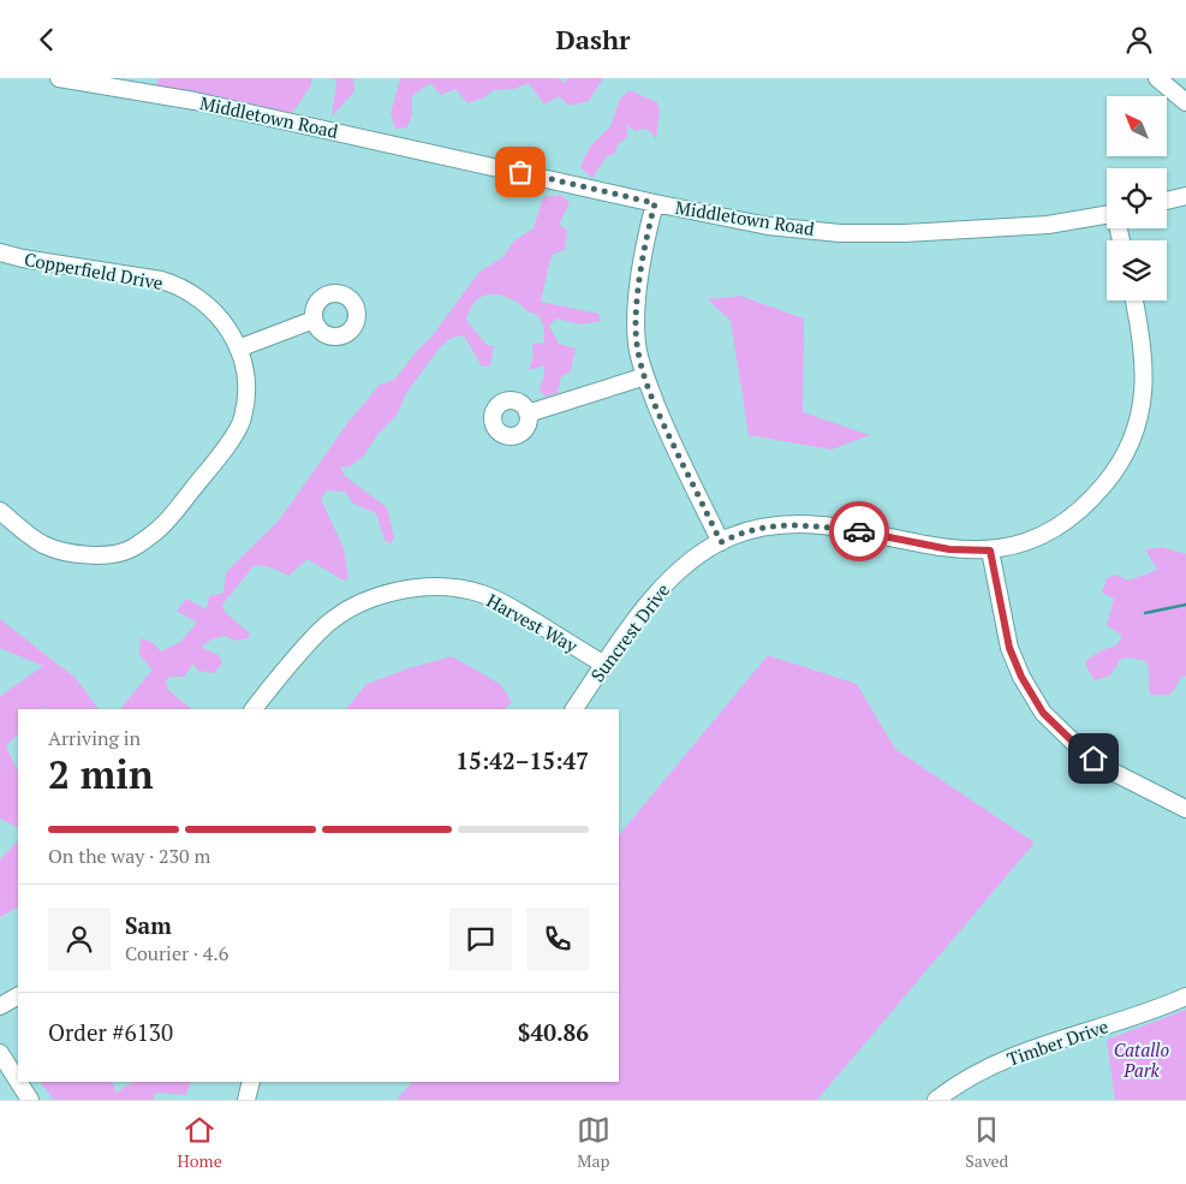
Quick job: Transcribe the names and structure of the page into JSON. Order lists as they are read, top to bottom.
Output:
{
  "streets": {
    "street": [
      "Middletown Road",
      "Copperfield Drive",
      "Harvest Way",
      "Suncrest Drive",
      "Timber Drive"
    ]
  },
  "crossings": [
    ["Harvest Way", "Suncrest Drive"]
  ],
  "parks": ["Catallo Park"],
  "north": "top left",
  "page": {
    "header": "Dashr",
    "heading": ["2 min", "Arriving in", "15:42–15:47"],
    "panel": [
      "Sam",
      "Courier · 4.6",
      "Order #6130",
      "$40.86"
    ],
    "bar": "On the way · 230 m",
    "tabs": ["Home", "Map", "Saved"]
  }
}
